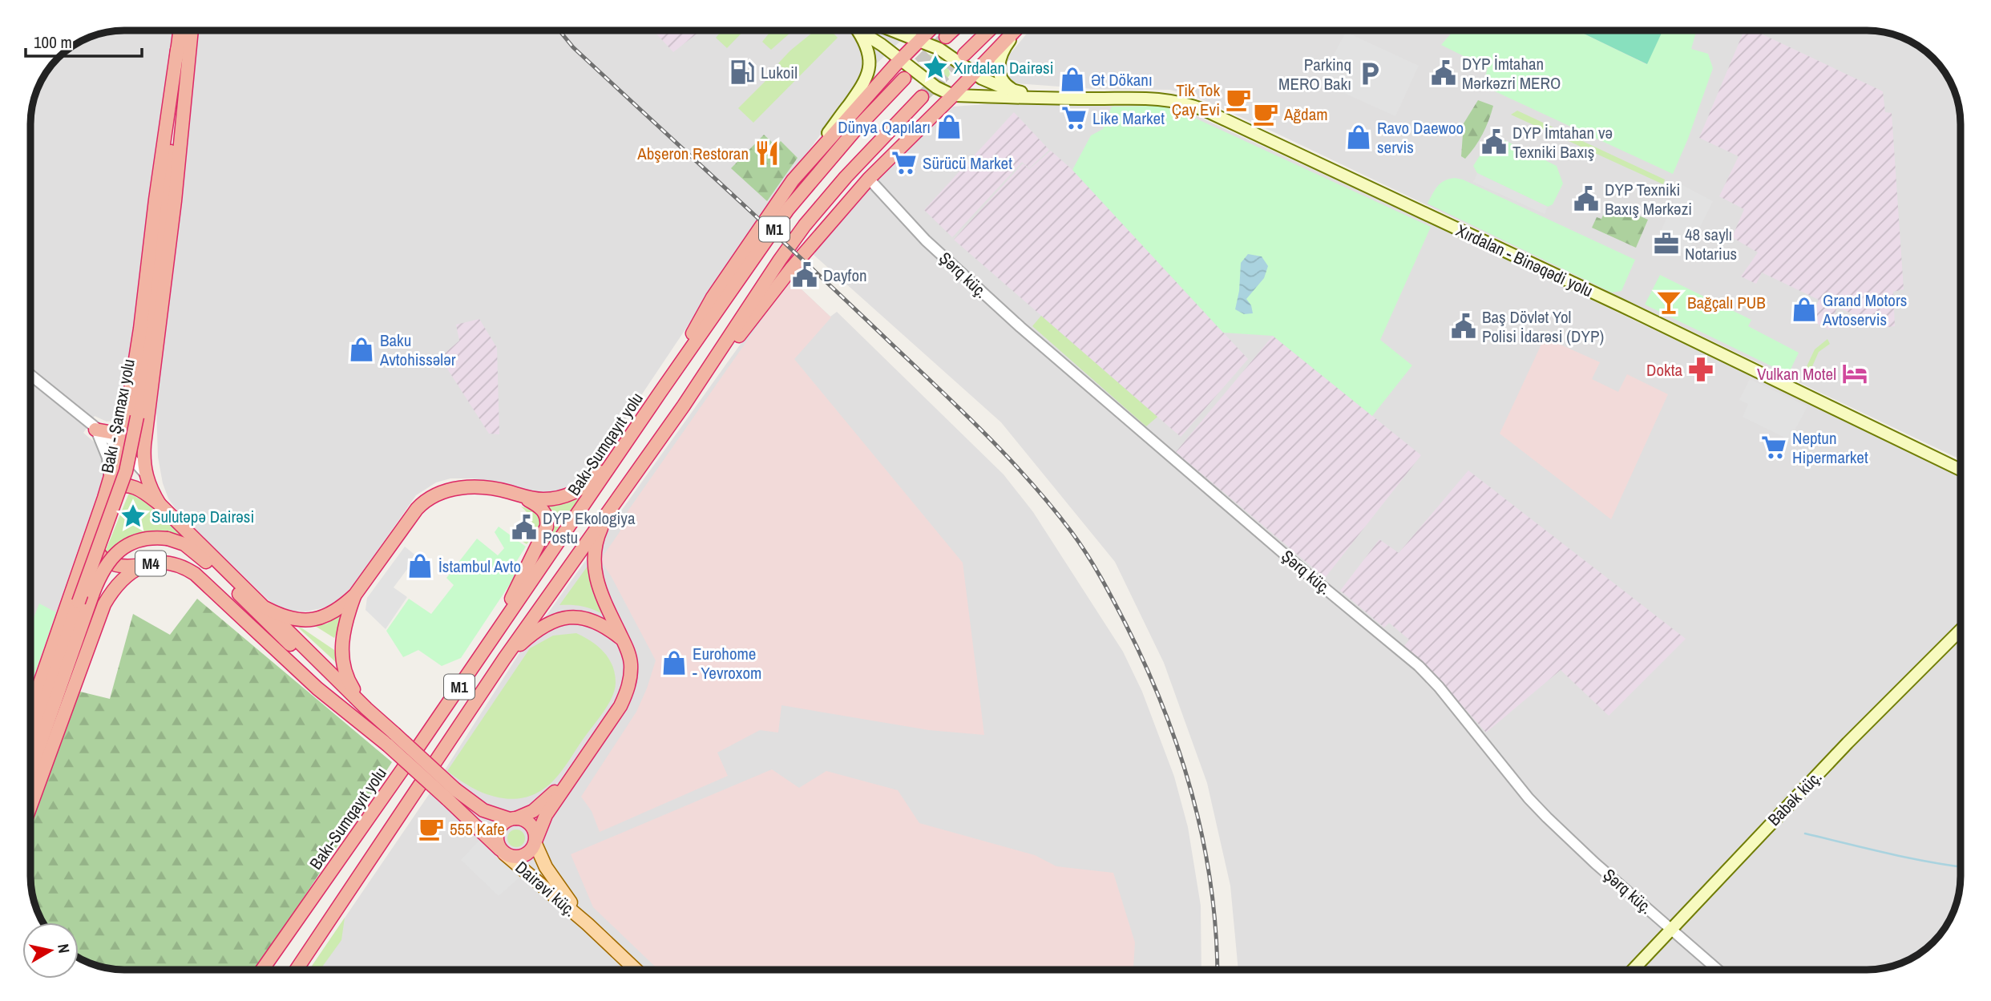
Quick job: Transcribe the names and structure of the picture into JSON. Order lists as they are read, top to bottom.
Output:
{
  "streets": {
    "highway": [
      "M1",
      "Bakı - Şamaxı yolu",
      "Bakı-Sumqayıt yolu",
      "M4"
    ],
    "main road": ["Xırdalan - Binəqədi yolu", "Babək küç.", "Dairəvi küç."],
    "street": ["Şərq küç."]
  },
  "crossings": [
    ["Şərq küç.", "Babək küç."]
  ],
  "places": {
    "place": ["Xırdalan Dairəsi", "Sulutəpə Dairəsi"],
    "fuel station": ["Lukoil"],
    "public building": [
      "DYP İmtahan Mərkəzri MERO",
      "DYP İmtahan və Texniki Baxış",
      "DYP Texniki Baxış Mərkəzi",
      "Dayfon",
      "Baş Dövlət Yol Polisi İdarəsi (DYP)",
      "DYP Ekologiya Postu"
    ],
    "parking": ["Parkinq MERO Bakı"],
    "shop": [
      "Ət Dökanı",
      "Dünya Qapıları",
      "Ravo Daewoo servis",
      "Grand Motors Avtoservis",
      "Baku Avtohissələr",
      "İstambul Avto",
      "Eurohome - Yevroxom"
    ],
    "cafe": ["Tik Tok Çay Evi", "Ağdam", "555 Kafe"],
    "supermarket": ["Like Market", "Sürücü Market", "Neptun Hipermarket"],
    "restaurant": ["Abşeron Restoran"],
    "office": ["48 saylı Notarius"],
    "bar": ["Bağçalı PUB"],
    "pharmacy": ["Dokta"],
    "hotel": ["Vulkan Motel"]
  },
  "scale_bar": "100 m",
  "north": "right"
}
